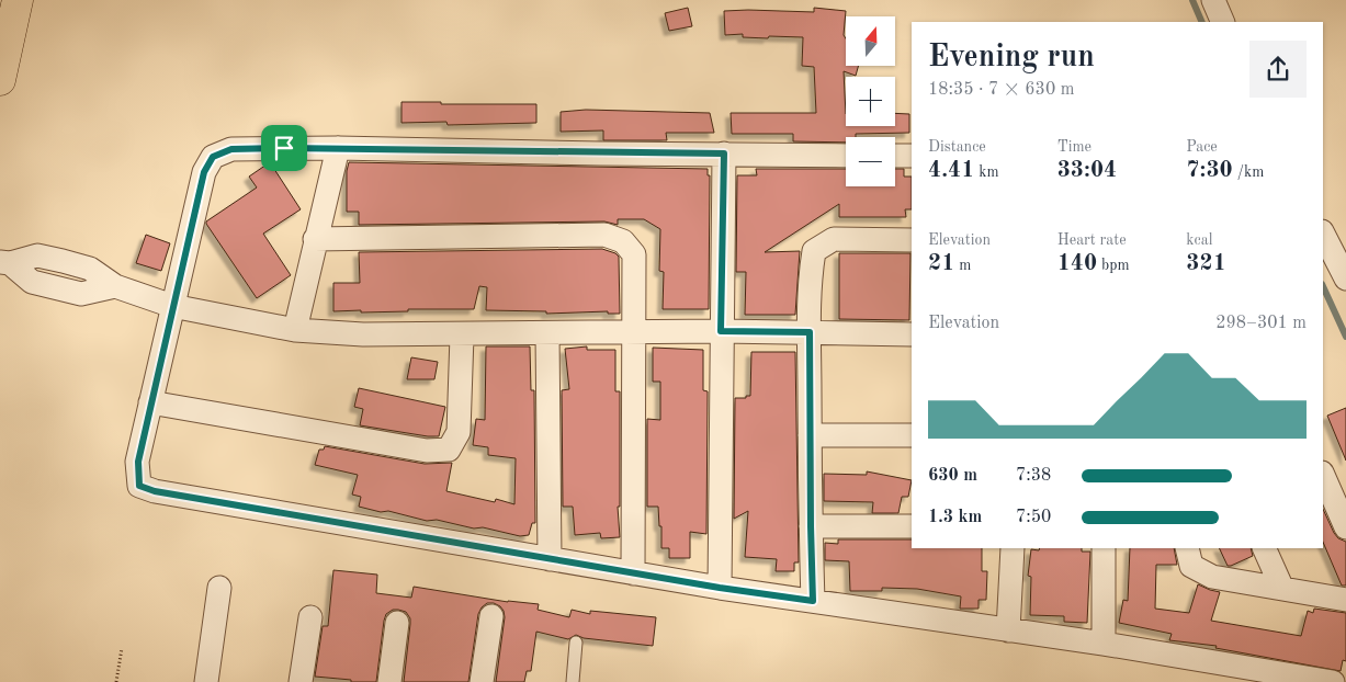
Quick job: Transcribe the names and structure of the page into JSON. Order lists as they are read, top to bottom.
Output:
{
  "north": "top",
  "page": {
    "map_buttons": ["+", "−"],
    "heading": ["Evening run", "18:35 · 7 × 630 m"],
    "stats": [
      ["Distance", "4.41 km"],
      ["Time", "33:04"],
      ["Pace", "7:30 /km"],
      ["Elevation", "21 m"],
      ["Heart rate", "140 bpm"],
      ["kcal", "321"]
    ],
    "chart": ["Elevation", "298–301 m"],
    "list": [
      {
        "name": "630 m",
        "note": "7:38"
      },
      {
        "name": "1.3 km",
        "note": "7:50"
      }
    ]
  }
}
